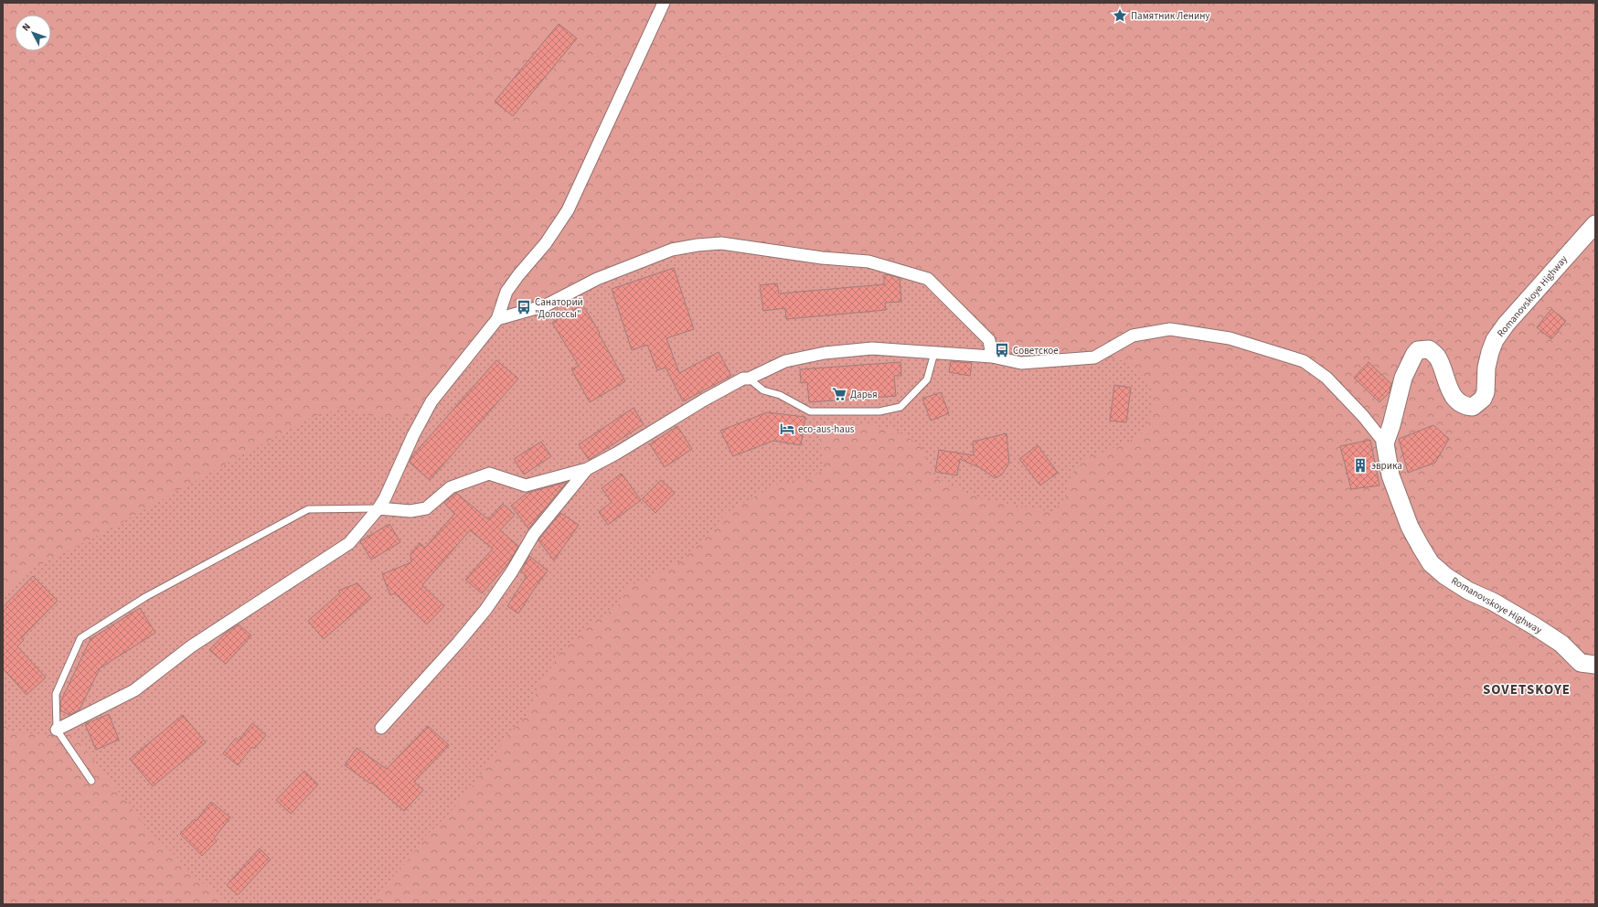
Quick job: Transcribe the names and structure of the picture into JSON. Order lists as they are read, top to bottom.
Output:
{
  "streets": {
    "street": ["Romanovskoye Highway"]
  },
  "districts": ["SOVETSKOYE"],
  "places": {
    "place": ["Памятник Ленину"],
    "bus stop": ["Санаторий \"Долоссы\"", "Советское"],
    "supermarket": ["Дарья"],
    "hotel": ["eco-aus-haus"],
    "building": ["эврика"]
  },
  "north": "top left"
}
